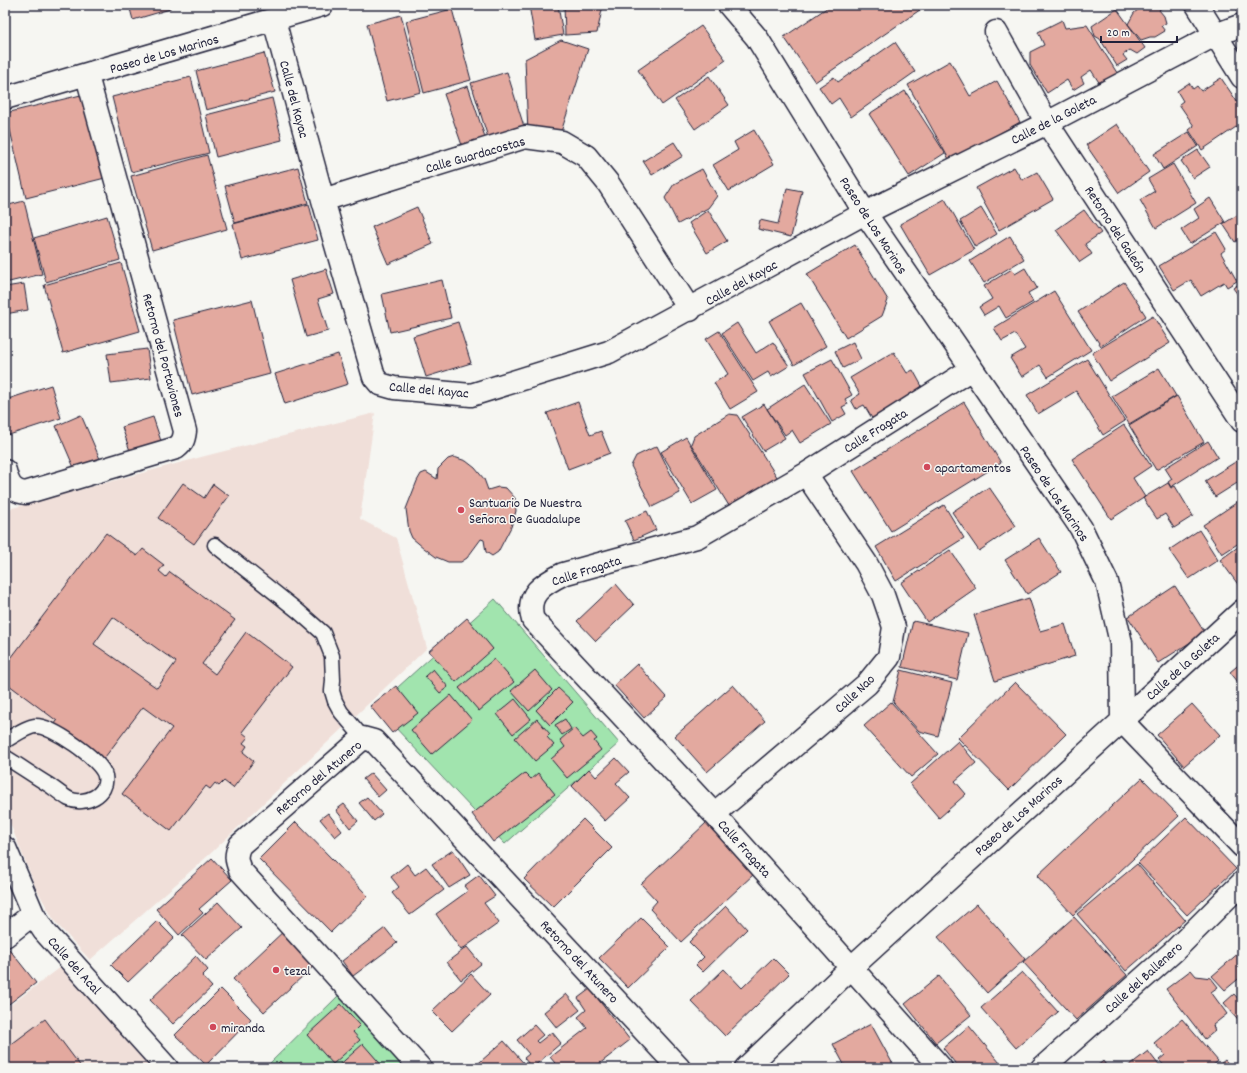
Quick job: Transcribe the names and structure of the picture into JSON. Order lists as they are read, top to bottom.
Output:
{
  "streets": {
    "street": [
      "Paseo de Los Marinos",
      "Calle del Kayac",
      "Calle de la Goleta",
      "Calle Guardacostas",
      "Retorno del Galeón",
      "Retorno del Portaviones",
      "Calle Fragata",
      "Calle Nao",
      "Retorno del Atunero",
      "Calle del Acal",
      "Calle del Ballenero"
    ]
  },
  "crossings": [
    ["Paseo de Los Marinos", "Calle del Kayac"],
    ["Paseo de Los Marinos", "Calle de la Goleta"],
    ["Paseo de Los Marinos", "Retorno del Portaviones"],
    ["Paseo de Los Marinos", "Calle Fragata"],
    ["Calle del Kayac", "Calle de la Goleta"],
    ["Calle del Kayac", "Calle Guardacostas"],
    ["Calle de la Goleta", "Retorno del Galeón"],
    ["Calle Fragata", "Calle Nao"]
  ],
  "places": [
    "apartamentos",
    "Santuario De Nuestra Señora De Guadalupe",
    "tezal",
    "miranda"
  ],
  "scale_bar": "20 m"
}
